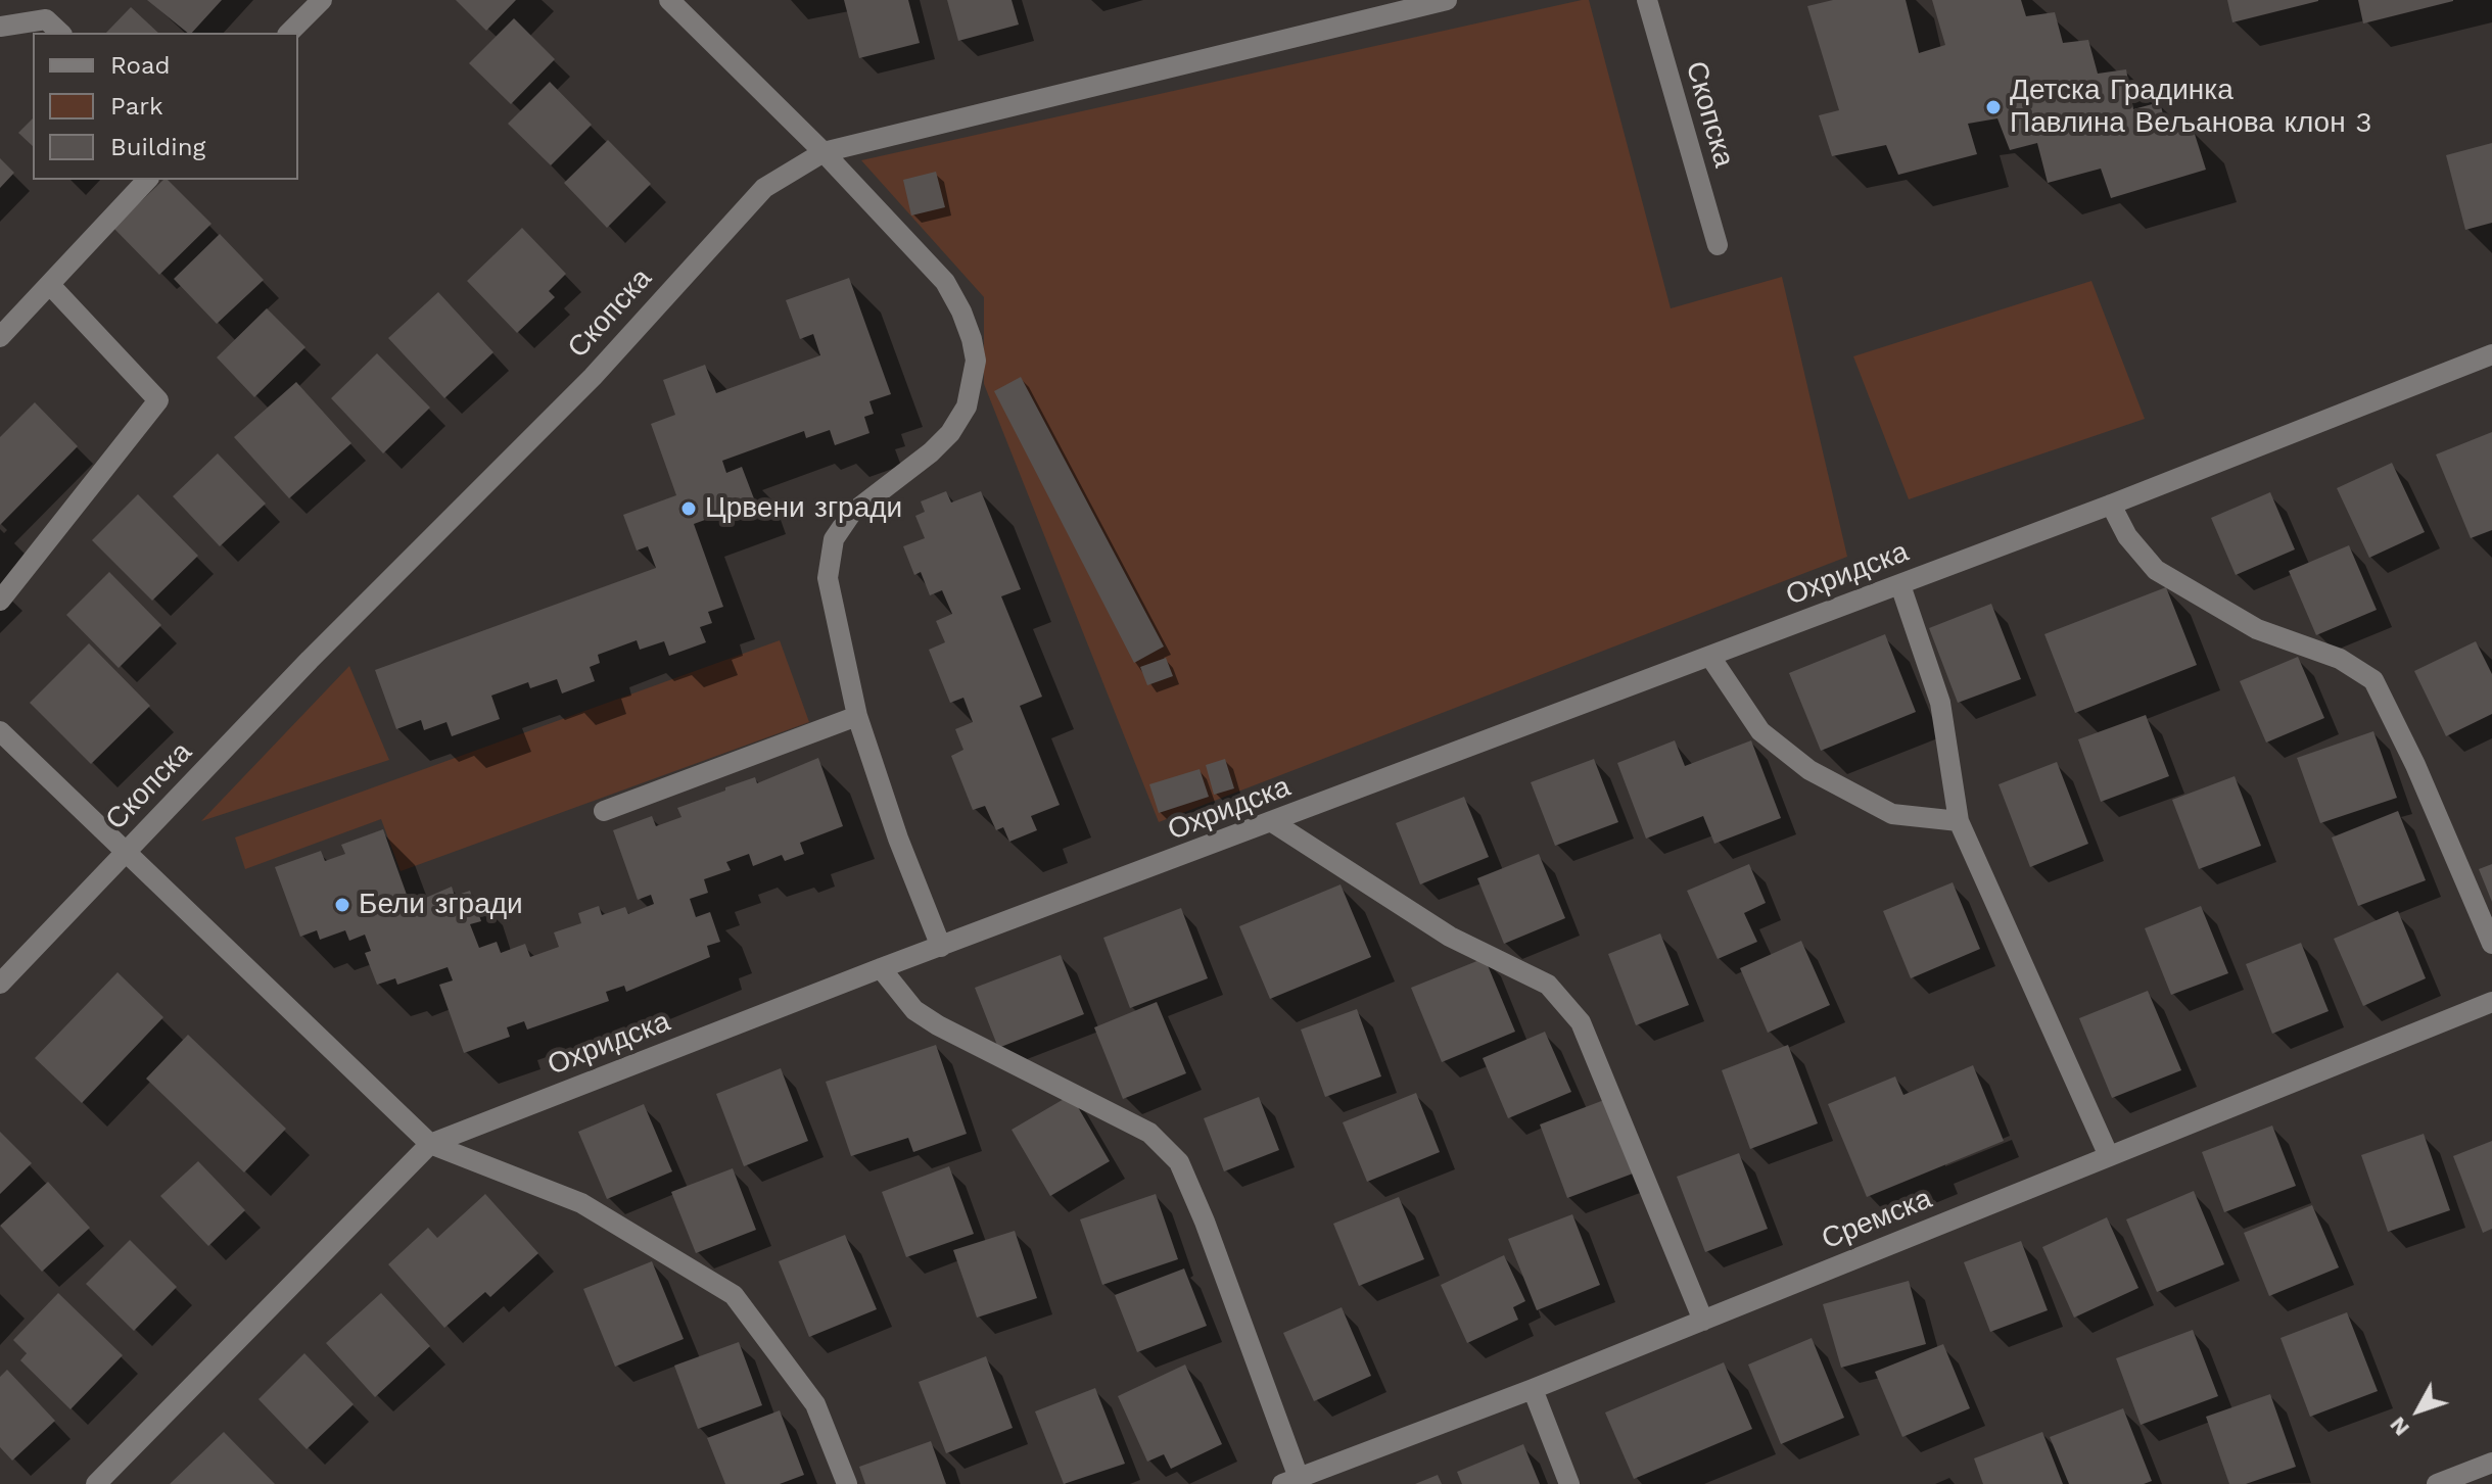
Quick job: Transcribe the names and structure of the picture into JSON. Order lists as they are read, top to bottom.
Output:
{
  "streets": {
    "street": ["Скопска", "Охридска", "Сремска"]
  },
  "places": ["Детска Градинка Павлина Вељанова клон 3", "Црвени згради", "Бели згради"],
  "legend": ["Road", "Park", "Building"],
  "north": "bottom left"
}
